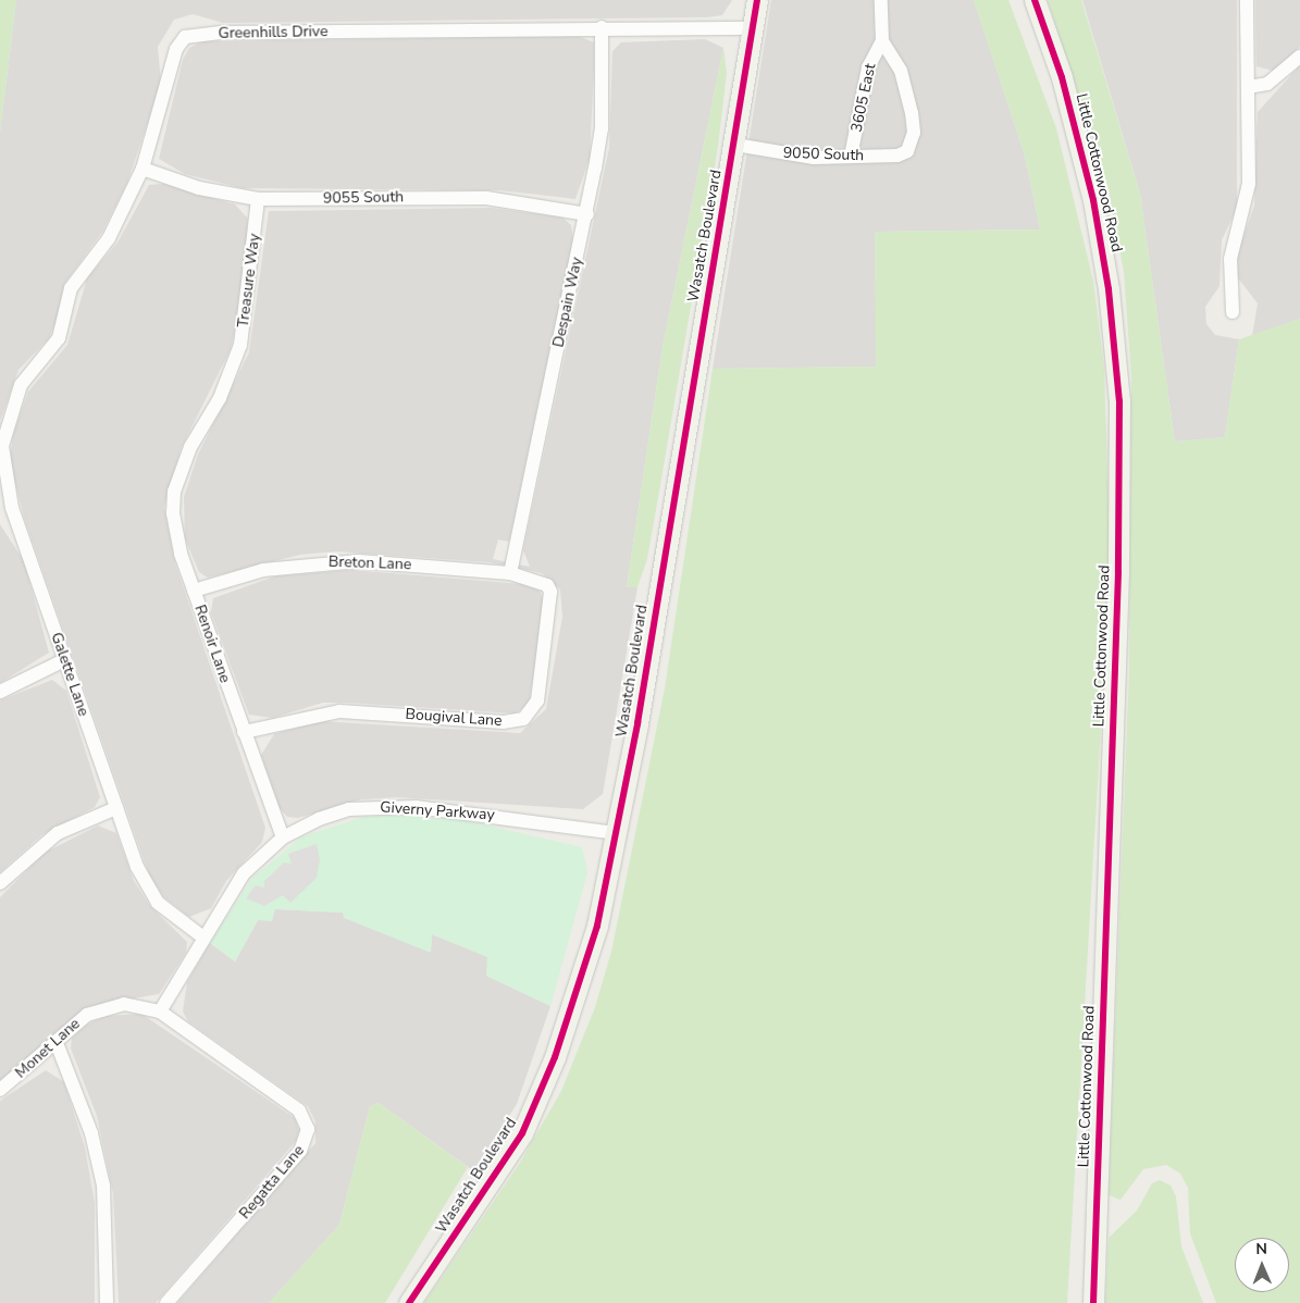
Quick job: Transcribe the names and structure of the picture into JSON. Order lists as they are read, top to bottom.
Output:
{
  "streets": {
    "main road": ["Little Cottonwood Road", "Wasatch Boulevard"],
    "street": [
      "Greenhills Drive",
      "3605 East",
      "9050 South",
      "9055 South",
      "Treasure Way",
      "Despain Way",
      "Breton Lane",
      "Renoir Lane",
      "Galette Lane",
      "Bougival Lane",
      "Giverny Parkway",
      "Monet Lane",
      "Regatta Lane"
    ]
  },
  "crossings": [
    ["Greenhills Drive", "9055 South"],
    ["Greenhills Drive", "Wasatch Boulevard"],
    ["Greenhills Drive", "Despain Way"],
    ["Greenhills Drive", "Galette Lane"],
    ["3605 East", "9050 South"],
    ["9050 South", "Wasatch Boulevard"],
    ["9055 South", "Treasure Way"],
    ["9055 South", "Despain Way"],
    ["Wasatch Boulevard", "Giverny Parkway"],
    ["Treasure Way", "Renoir Lane"],
    ["Despain Way", "Breton Lane"],
    ["Breton Lane", "Renoir Lane"],
    ["Breton Lane", "Bougival Lane"],
    ["Renoir Lane", "Bougival Lane"],
    ["Renoir Lane", "Giverny Parkway"],
    ["Galette Lane", "Giverny Parkway"],
    ["Giverny Parkway", "Monet Lane"],
    ["Giverny Parkway", "Regatta Lane"],
    ["Monet Lane", "Regatta Lane"]
  ],
  "north": "top"
}
